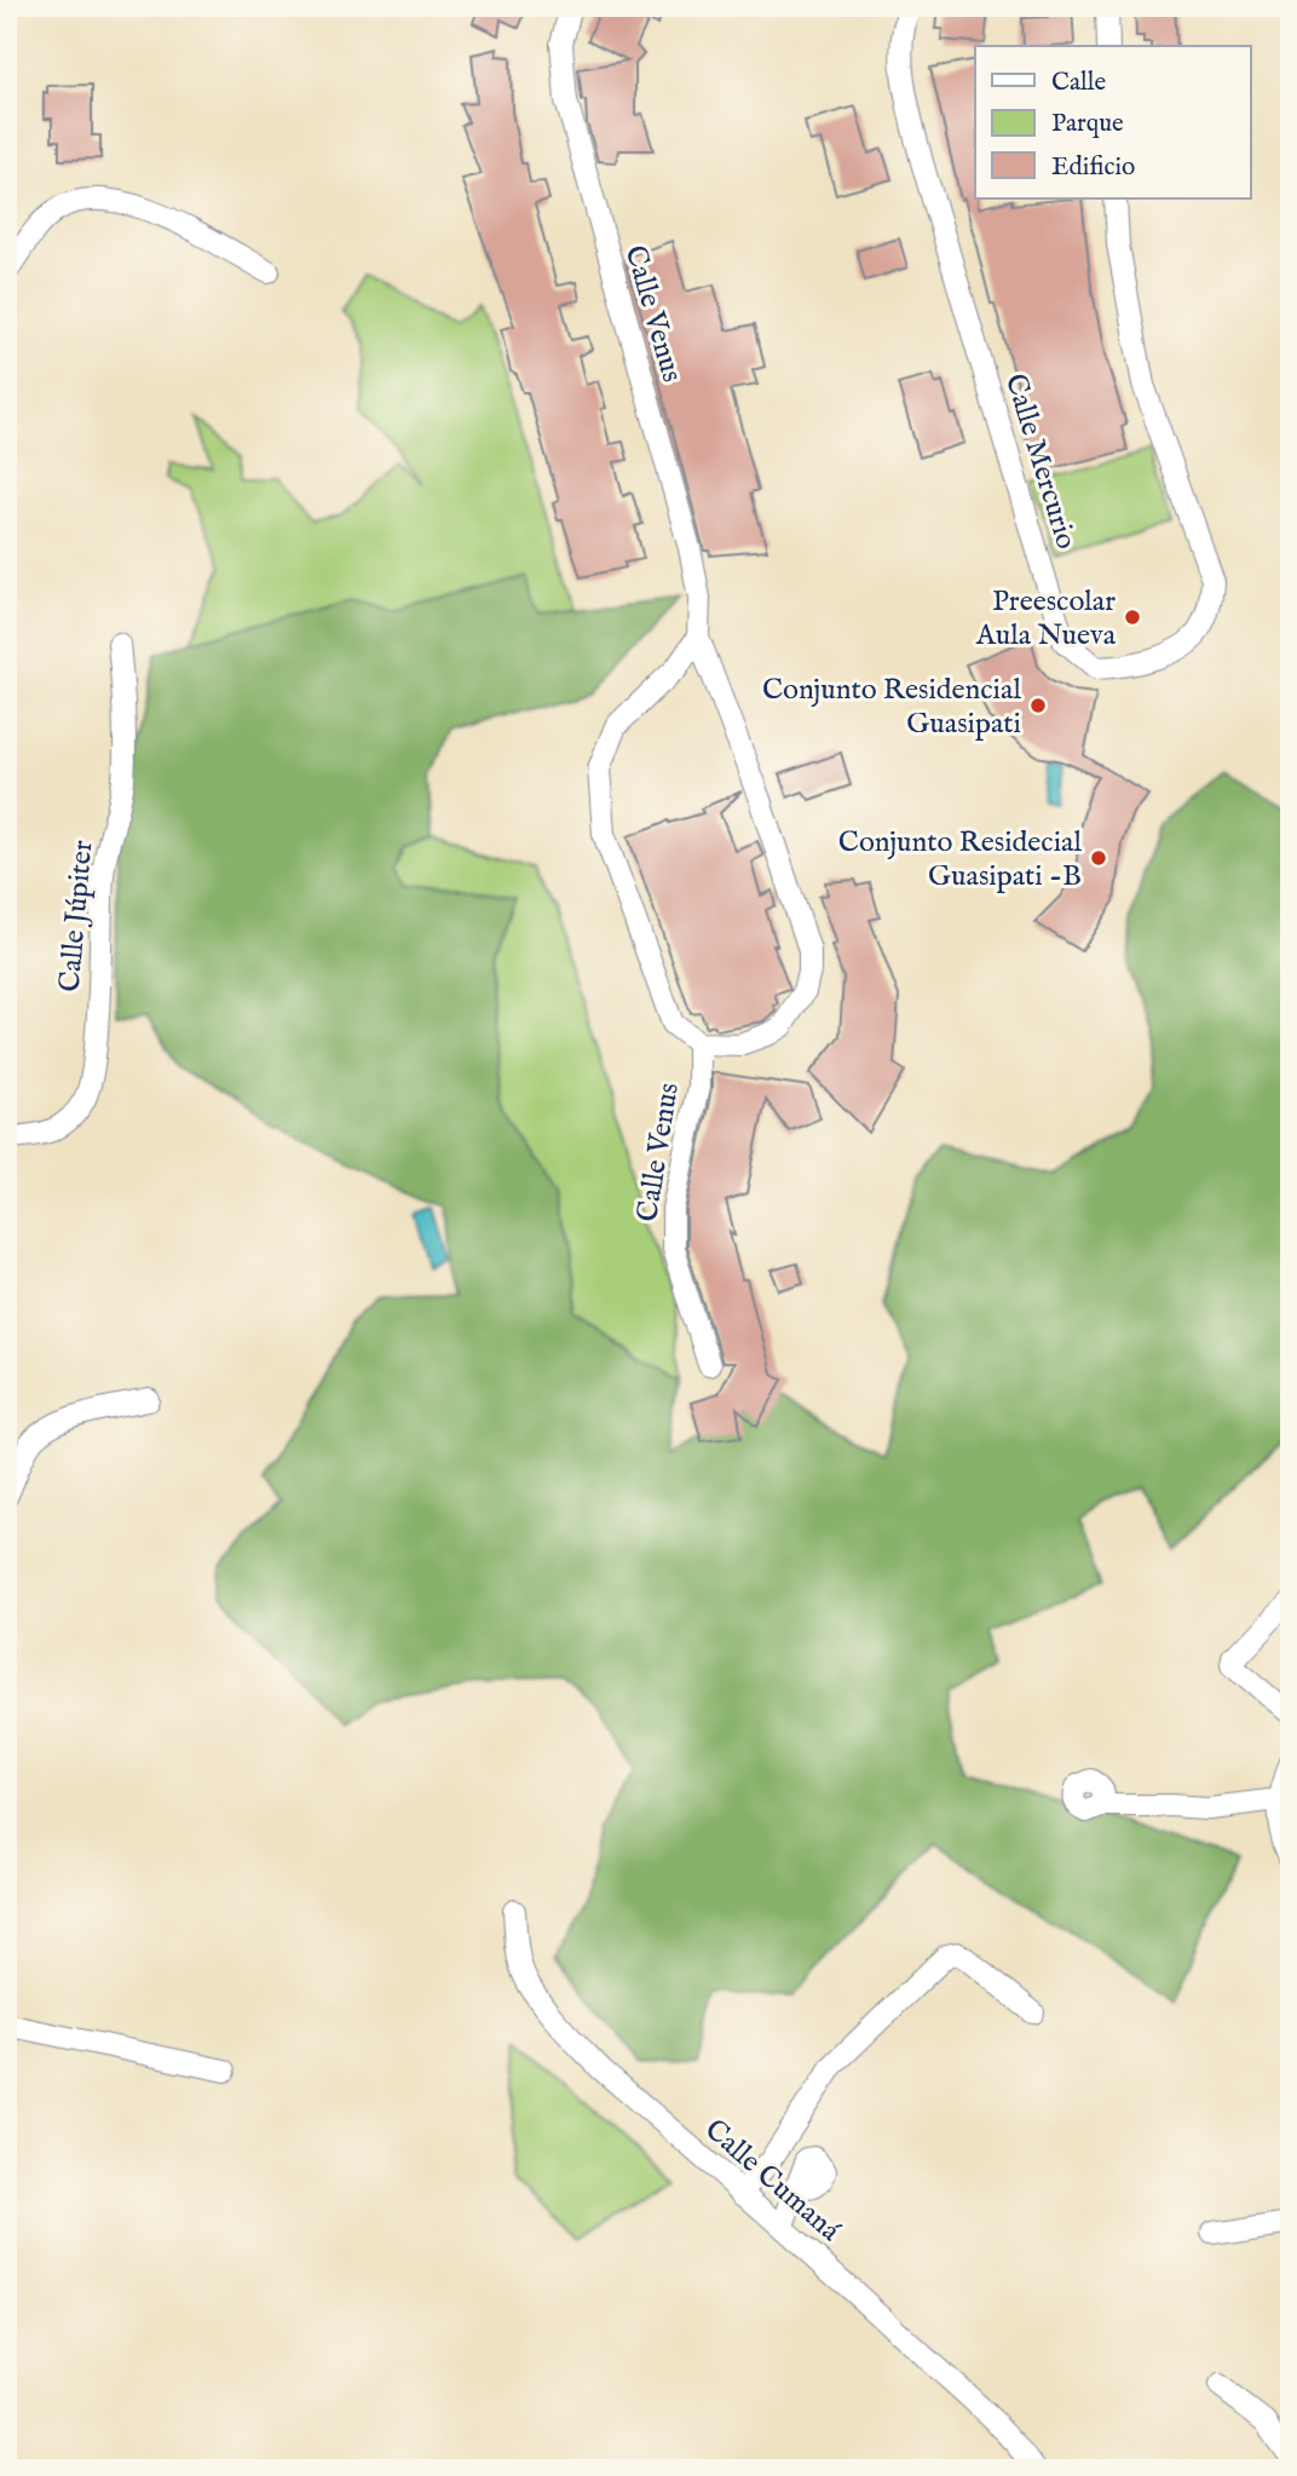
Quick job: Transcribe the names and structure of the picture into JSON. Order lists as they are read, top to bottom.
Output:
{
  "streets": {
    "street": [
      "Calle Venus",
      "Calle Mercurio",
      "Calle Júpiter",
      "Calle Cumaná"
    ]
  },
  "places": ["Preescolar Aula Nueva", "Conjunto Residencial Guasipati", "Conjunto Residecial Guasipati -B"],
  "legend": ["Calle", "Parque", "Edificio"]
}
